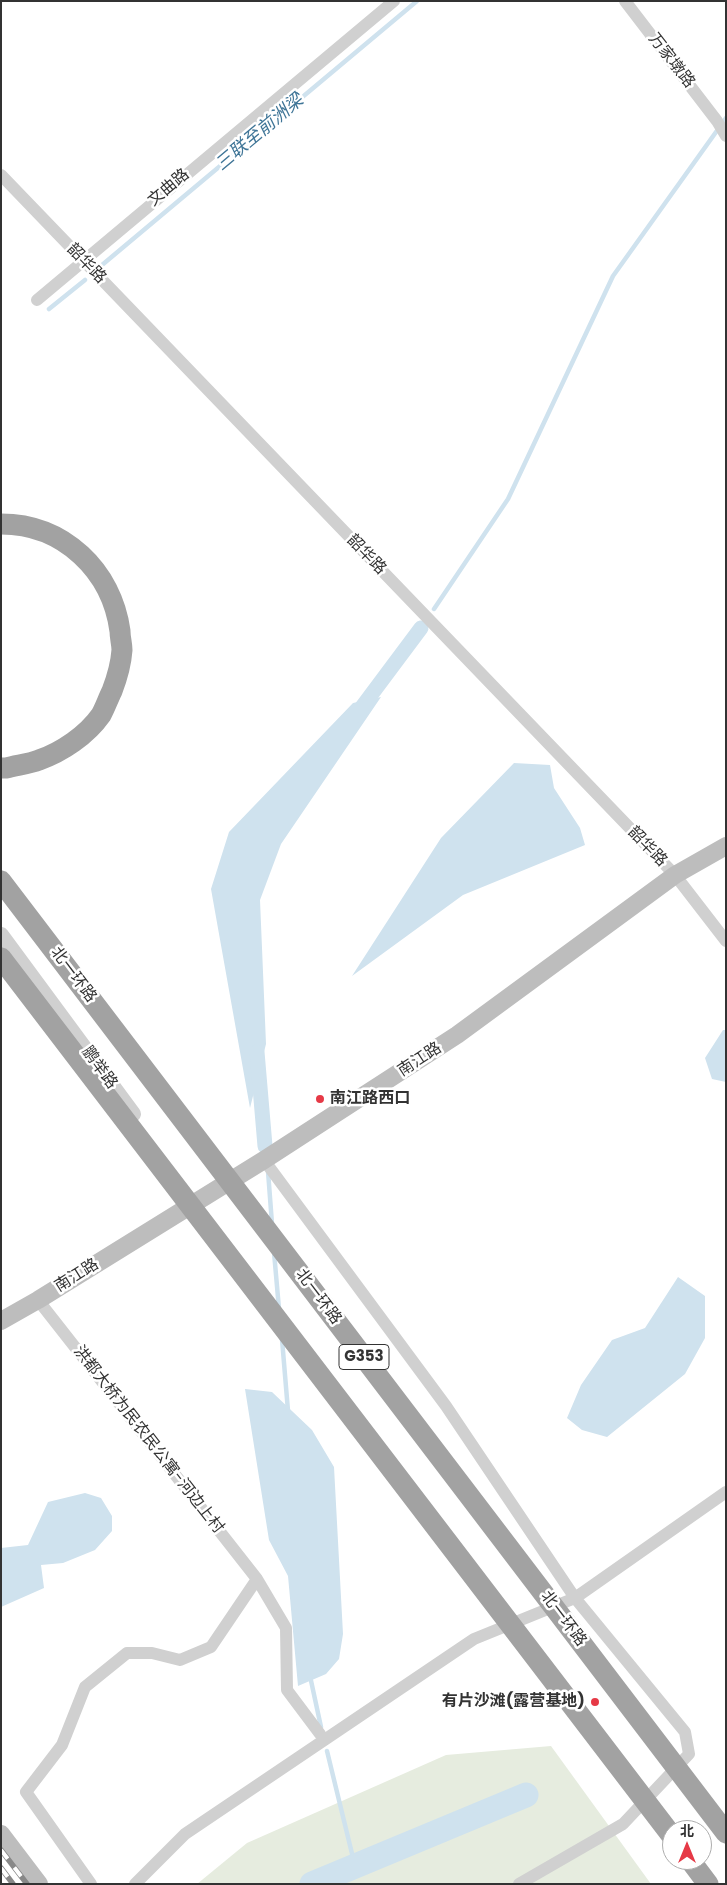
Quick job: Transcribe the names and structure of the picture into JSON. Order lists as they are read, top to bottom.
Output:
{
  "streets": {
    "highway": ["北一环路", "G353"],
    "main road": ["南江路"],
    "street": [
      "万家墩路",
      "文曲路",
      "韶华路",
      "鹏举路",
      "洪都大桥为民农民公寓-河边上村"
    ]
  },
  "crossings": [
    ["文曲路", "韶华路"],
    ["韶华路", "南江路"],
    ["南江路", "鹏举路"],
    ["南江路", "洪都大桥为民农民公寓-河边上村"]
  ],
  "water": ["三联至前洲梁"],
  "places": ["南江路西口", "有片沙滩(露营基地)"],
  "north": "top"
}
